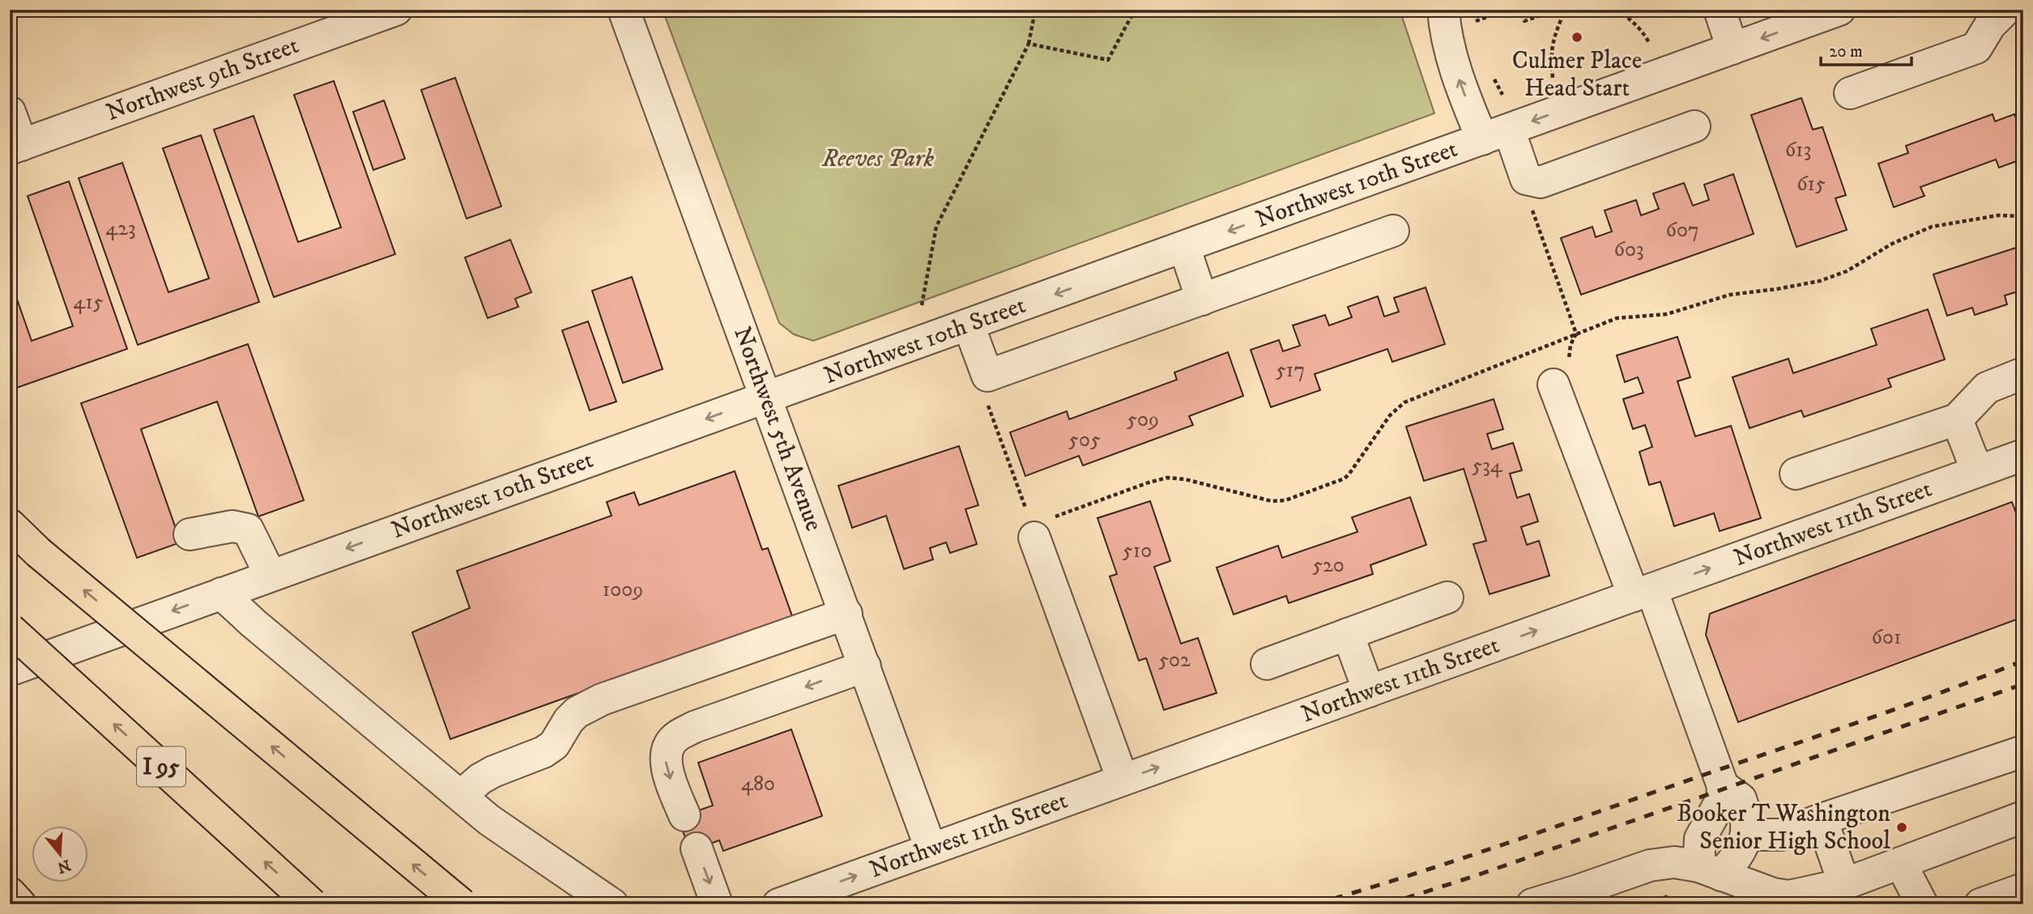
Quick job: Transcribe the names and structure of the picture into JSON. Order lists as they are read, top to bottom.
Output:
{
  "streets": {
    "highway": ["I 95"],
    "street": [
      "Northwest 9th Street",
      "Northwest 10th Street",
      "Northwest 5th Avenue",
      "Northwest 11th Street"
    ]
  },
  "crossings": [
    ["Northwest 10th Street", "Northwest 5th Avenue"],
    ["Northwest 5th Avenue", "Northwest 11th Street"]
  ],
  "parks": ["Reeves Park"],
  "places": ["Culmer Place Head Start", "Booker T Washington Senior High School"],
  "house_numbers": [
    "613",
    "615",
    "423",
    "607",
    "603",
    "415",
    "517",
    "509",
    "505",
    "534",
    "510",
    "520",
    "1009",
    "601",
    "502",
    "480"
  ],
  "scale_bar": "20 m",
  "north": "bottom"
}
